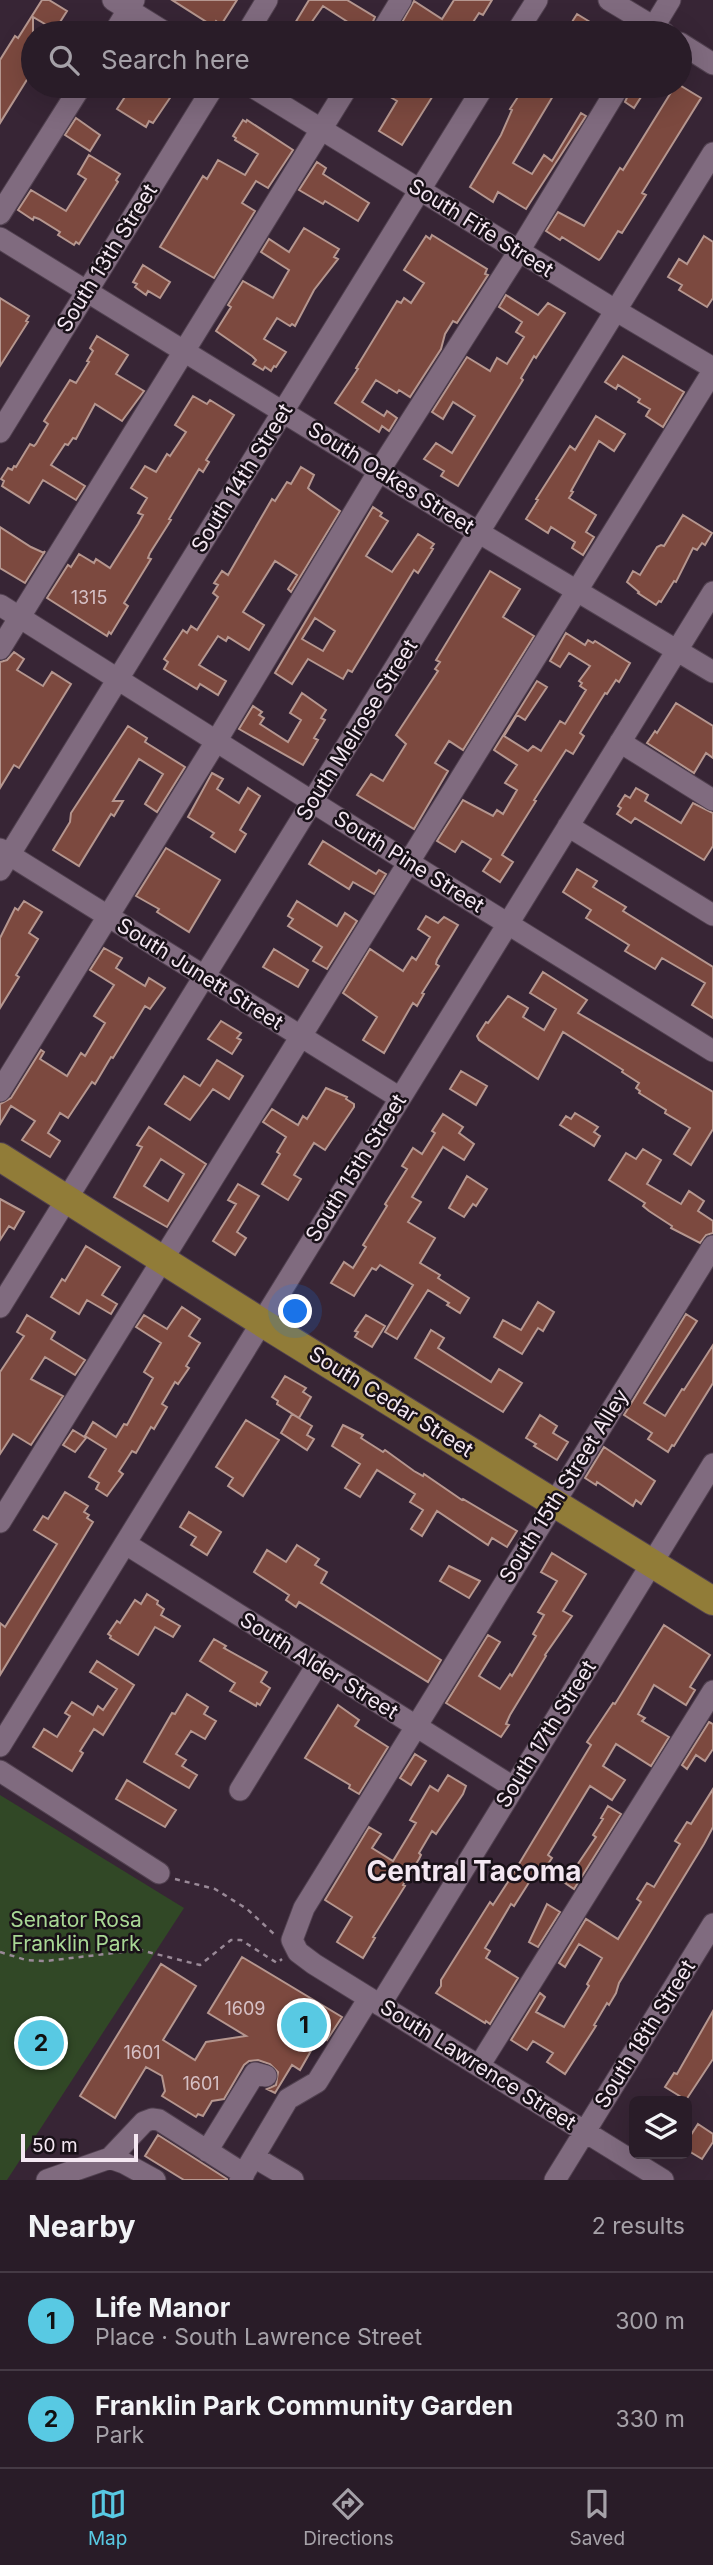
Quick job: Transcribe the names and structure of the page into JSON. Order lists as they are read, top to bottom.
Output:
{
  "streets": {
    "main road": ["South Cedar Street"],
    "street": [
      "South Fife Street",
      "South 13th Street",
      "South 14th Street",
      "South Oakes Street",
      "South Melrose Street",
      "South Pine Street",
      "South Junett Street",
      "South 15th Street",
      "South 15th Street Alley",
      "South Alder Street",
      "South 17th Street",
      "South 18th Street",
      "South Lawrence Street"
    ]
  },
  "crossings": [
    ["South Fife Street", "South 14th Street"],
    ["South Fife Street", "South Melrose Street"],
    ["South 13th Street", "South Oakes Street"],
    ["South 14th Street", "South Oakes Street"],
    ["South 14th Street", "South Pine Street"],
    ["South 14th Street", "South Junett Street"],
    ["South Oakes Street", "South Melrose Street"],
    ["South Oakes Street", "South 15th Street"],
    ["South Melrose Street", "South Pine Street"],
    ["South Melrose Street", "South Junett Street"],
    ["South Melrose Street", "South Cedar Street"],
    ["South Pine Street", "South 15th Street"],
    ["South Junett Street", "South 15th Street"],
    ["South 15th Street", "South Cedar Street"],
    ["South 15th Street", "South Alder Street"],
    ["South Cedar Street", "South 15th Street Alley"],
    ["South Cedar Street", "South 17th Street"],
    ["South 15th Street Alley", "South Alder Street"],
    ["South 15th Street Alley", "South Lawrence Street"],
    ["South Alder Street", "South 17th Street"],
    ["South 17th Street", "South Lawrence Street"],
    ["South 18th Street", "South Lawrence Street"]
  ],
  "districts": ["Central Tacoma"],
  "parks": ["Senator Rosa Franklin Park"],
  "house_numbers": [
    "1315",
    "1609",
    "1601",
    "1601"
  ],
  "scale_bar": "50 m",
  "page": {
    "search": "Search here",
    "pins": ["1", "2"],
    "scale": "50 m",
    "heading": ["Nearby", "2 results"],
    "list": [
      {
        "mark": "1",
        "name": "Life Manor",
        "note": "Place · South Lawrence Street",
        "value": "300 m"
      },
      {
        "mark": "2",
        "name": "Franklin Park Community Garden",
        "note": "Park",
        "value": "330 m"
      }
    ],
    "nav": ["Map", "Directions", "Saved"]
  }
}
